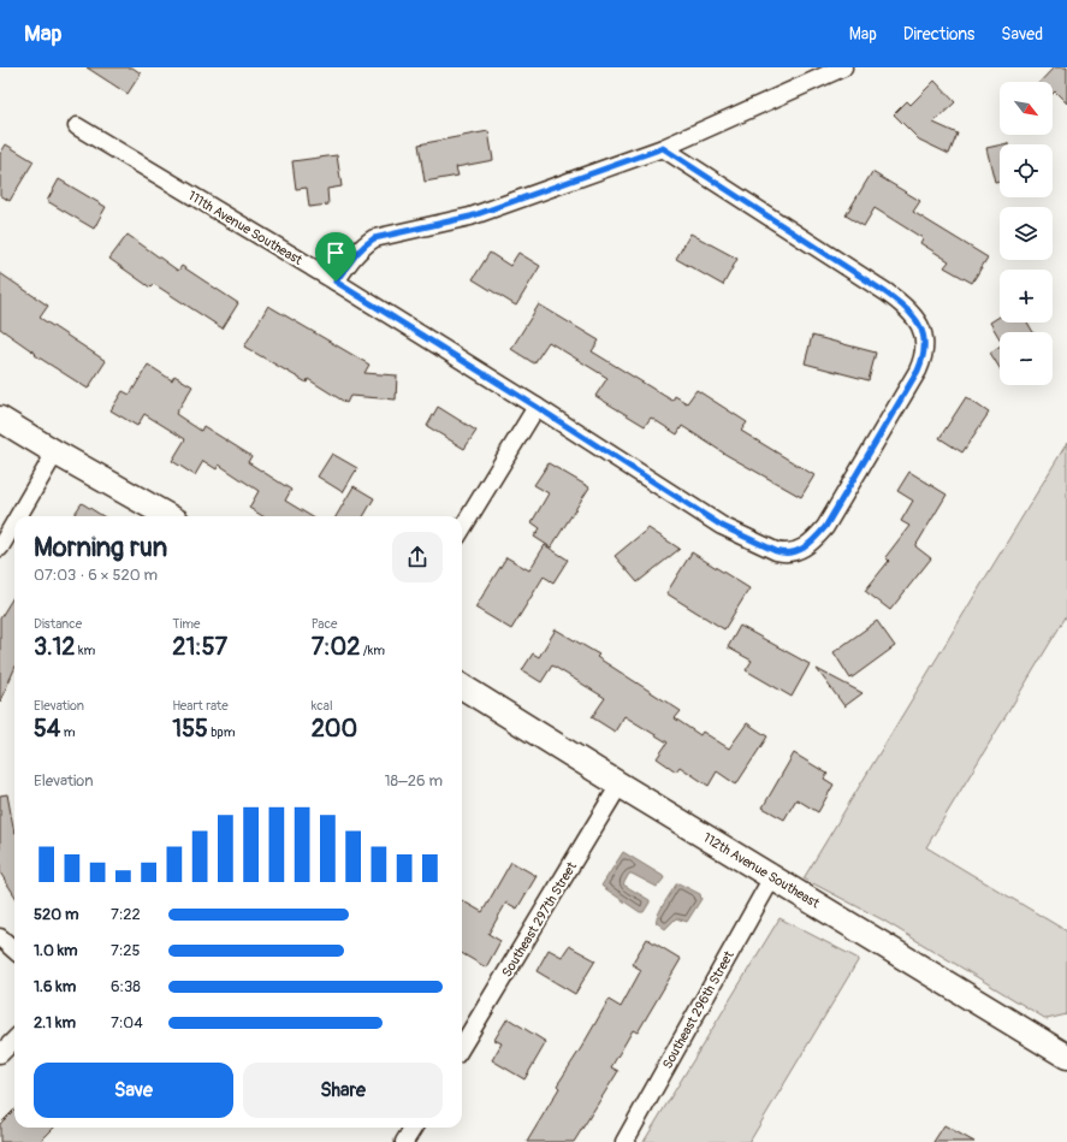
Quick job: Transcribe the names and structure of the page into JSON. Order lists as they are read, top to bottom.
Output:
{
  "streets": {
    "street": [
      "111th Avenue Southeast",
      "112th Avenue Southeast",
      "Southeast 297th Street",
      "Southeast 296th Street"
    ]
  },
  "crossings": [
    ["112th Avenue Southeast", "Southeast 297th Street"],
    ["112th Avenue Southeast", "Southeast 296th Street"]
  ],
  "north": "bottom right",
  "page": {
    "header": "Map",
    "nav": ["Map", "Directions", "Saved"],
    "map_buttons": ["+", "−"],
    "heading": ["Morning run", "07:03 · 6 × 520 m"],
    "stats": [
      ["Distance", "3.12 km"],
      ["Time", "21:57"],
      ["Pace", "7:02 /km"],
      ["Elevation", "54 m"],
      ["Heart rate", "155 bpm"],
      ["kcal", "200"]
    ],
    "chart": ["Elevation", "18–26 m"],
    "list": [
      {
        "name": "520 m",
        "note": "7:22"
      },
      {
        "name": "1.0 km",
        "note": "7:25"
      },
      {
        "name": "1.6 km",
        "note": "6:38"
      },
      {
        "name": "2.1 km",
        "note": "7:04"
      }
    ],
    "buttons": ["Save", "Share"]
  }
}
